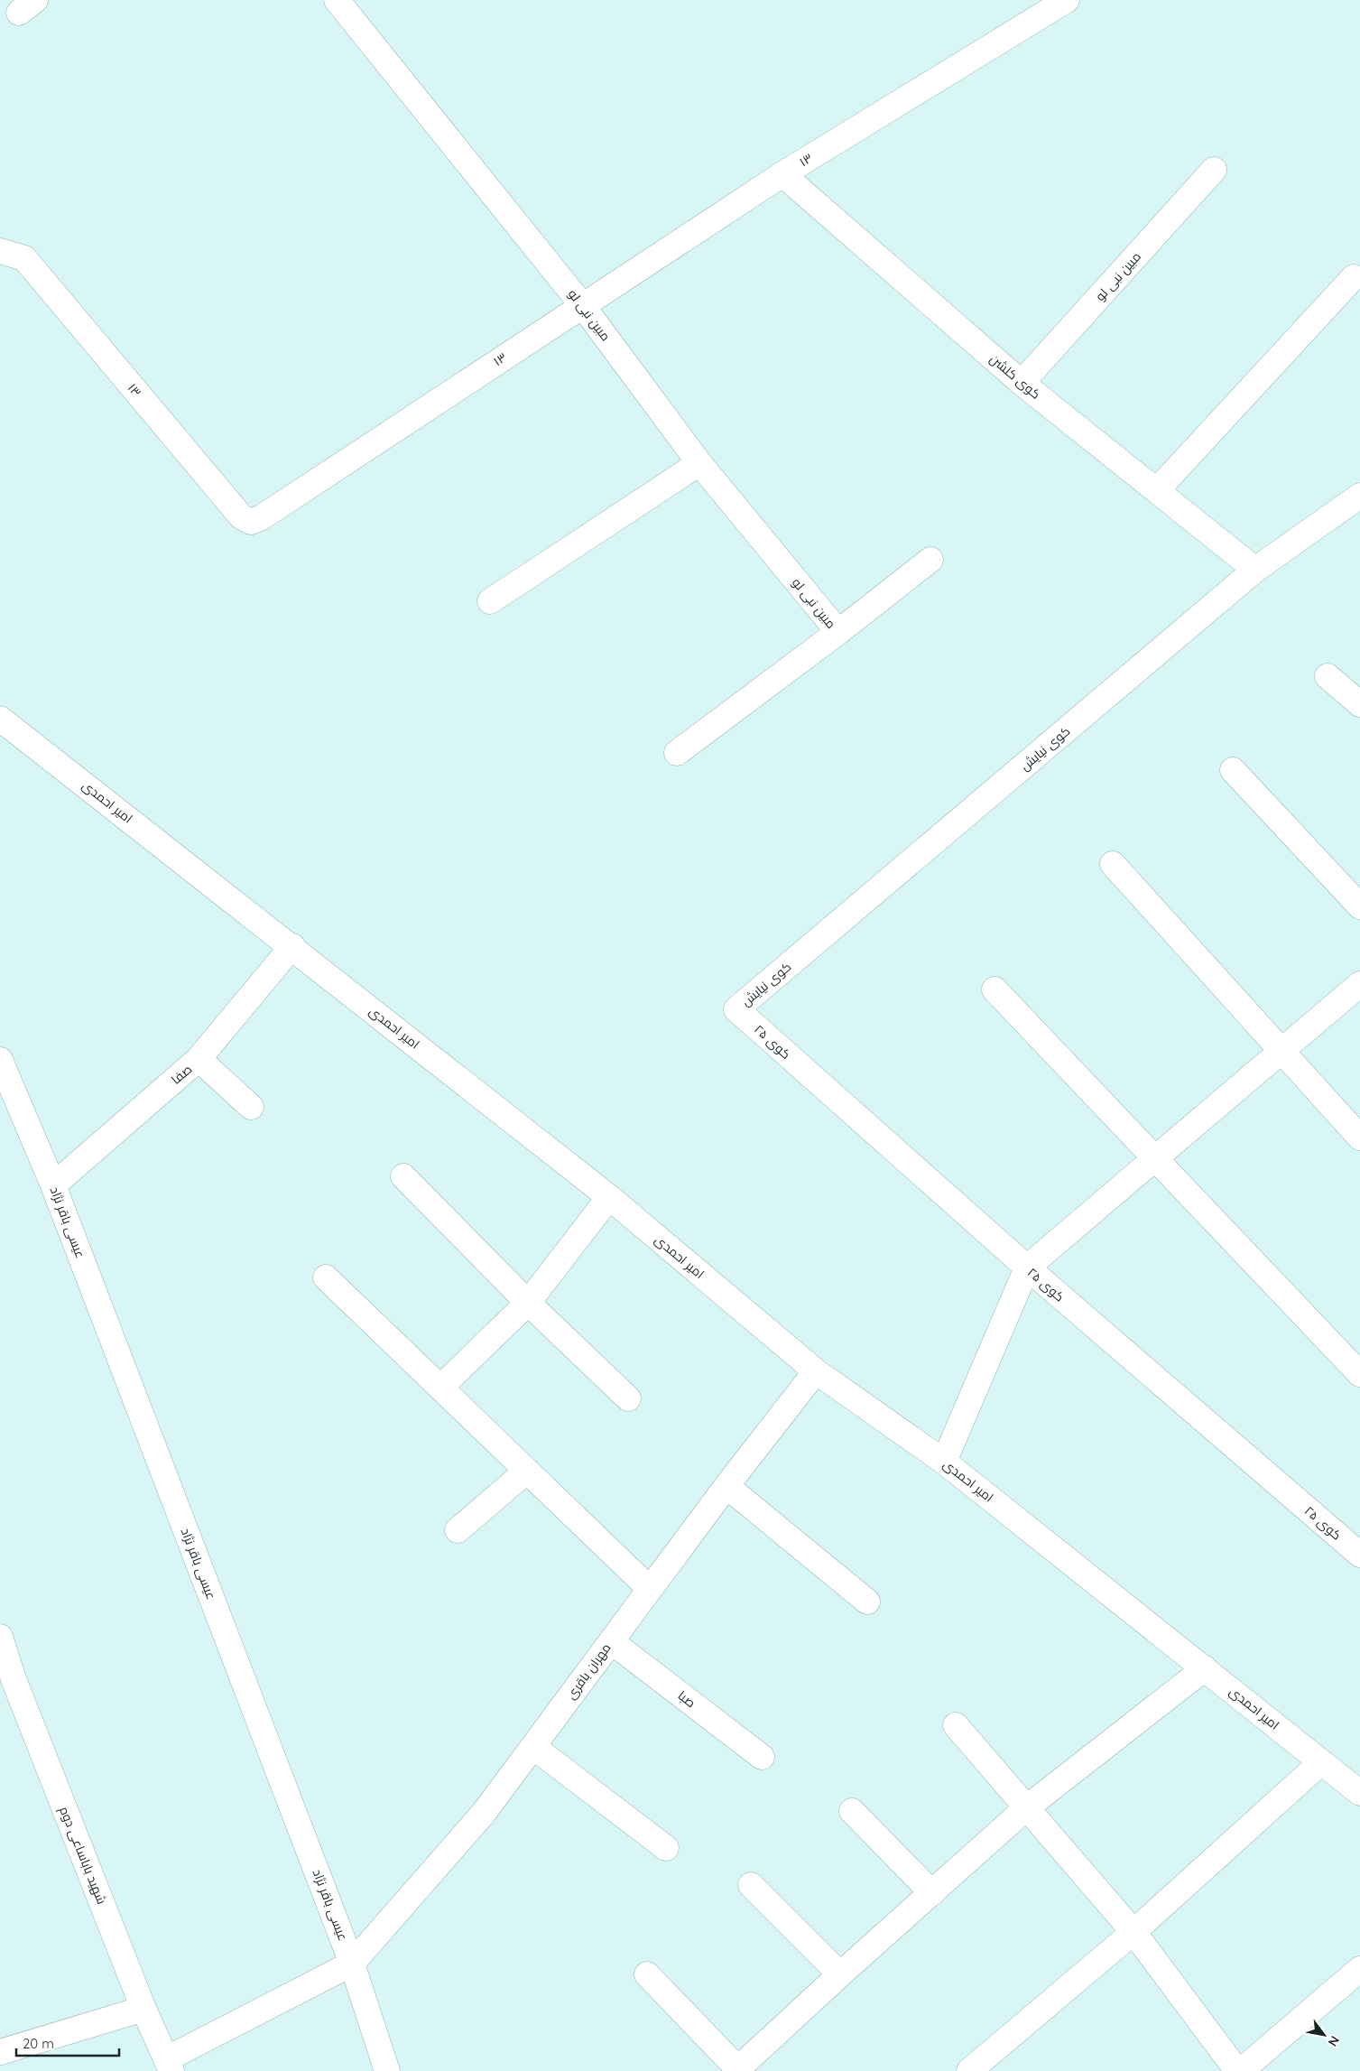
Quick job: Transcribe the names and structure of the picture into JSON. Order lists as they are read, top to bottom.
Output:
{
  "streets": {
    "street": [
      "۱۳",
      "مبین نبی لو",
      "کوی کلشن",
      "کوی نیایش",
      "امیر احمدی",
      "کوی ۲۵",
      "صفا",
      "عیسی باقر نژاد",
      "مهران باقری",
      "صبا",
      "شهید باباساعی دوم"
    ]
  },
  "crossings": [
    ["۱۳", "مبین نبی لو"],
    ["۱۳", "کوی کلشن"],
    ["مبین نبی لو", "کوی کلشن"],
    ["کوی کلشن", "کوی نیایش"],
    ["کوی نیایش", "کوی ۲۵"],
    ["امیر احمدی", "صفا"],
    ["امیر احمدی", "مهران باقری"],
    ["صفا", "عیسی باقر نژاد"],
    ["عیسی باقر نژاد", "مهران باقری"],
    ["مهران باقری", "صبا"]
  ],
  "scale_bar": "20 m",
  "north": "bottom right"
}
